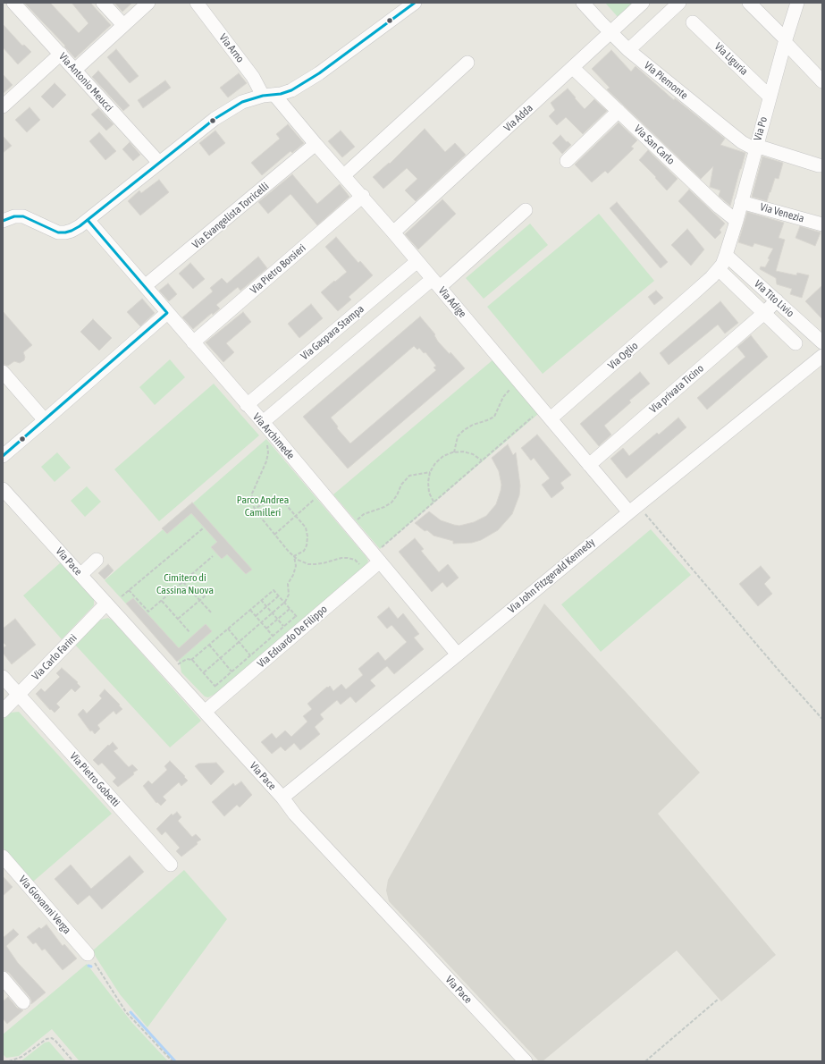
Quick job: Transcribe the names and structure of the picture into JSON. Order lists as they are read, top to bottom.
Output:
{
  "streets": {
    "street": [
      "Via Arno",
      "Via Liguria",
      "Via Piemonte",
      "Via Antonio Meucci",
      "Via Adda",
      "Via Po",
      "Via San Carlo",
      "Via Venezia",
      "Via Evangelista Torricelli",
      "Via Pietro Borsieri",
      "Via Tito Livio",
      "Via Adige",
      "Via Gaspara Stampa",
      "Via Oglio",
      "Via privata Ticino",
      "Via Archimede",
      "Via Pace",
      "Via John Fitzgerald Kennedy",
      "Via Eduardo De Filippo",
      "Via Carlo Farini",
      "Via Pietro Gobetti",
      "Via Giovanni Verga"
    ]
  },
  "crossings": [
    ["Via Arno", "Via Adige"],
    ["Via Liguria", "Via Po"],
    ["Via Piemonte", "Via Adda"],
    ["Via Piemonte", "Via Po"],
    ["Via Adda", "Via San Carlo"],
    ["Via Adda", "Via Adige"],
    ["Via Po", "Via San Carlo"],
    ["Via Po", "Via Venezia"],
    ["Via Po", "Via Tito Livio"],
    ["Via Po", "Via Oglio"],
    ["Via Evangelista Torricelli", "Via Adige"],
    ["Via Evangelista Torricelli", "Via Archimede"],
    ["Via Pietro Borsieri", "Via Adige"],
    ["Via Pietro Borsieri", "Via Archimede"],
    ["Via Tito Livio", "Via Oglio"],
    ["Via Tito Livio", "Via privata Ticino"],
    ["Via Adige", "Via Gaspara Stampa"],
    ["Via Adige", "Via Oglio"],
    ["Via Adige", "Via privata Ticino"],
    ["Via Adige", "Via John Fitzgerald Kennedy"],
    ["Via Gaspara Stampa", "Via Archimede"],
    ["Via Archimede", "Via John Fitzgerald Kennedy"],
    ["Via Archimede", "Via Eduardo De Filippo"],
    ["Via Pace", "Via John Fitzgerald Kennedy"],
    ["Via Pace", "Via Eduardo De Filippo"],
    ["Via Pace", "Via Carlo Farini"],
    ["Via Carlo Farini", "Via Pietro Gobetti"]
  ],
  "parks": ["Parco Andrea Camilleri", "Cimitero di Cassina Nuova"]
}
